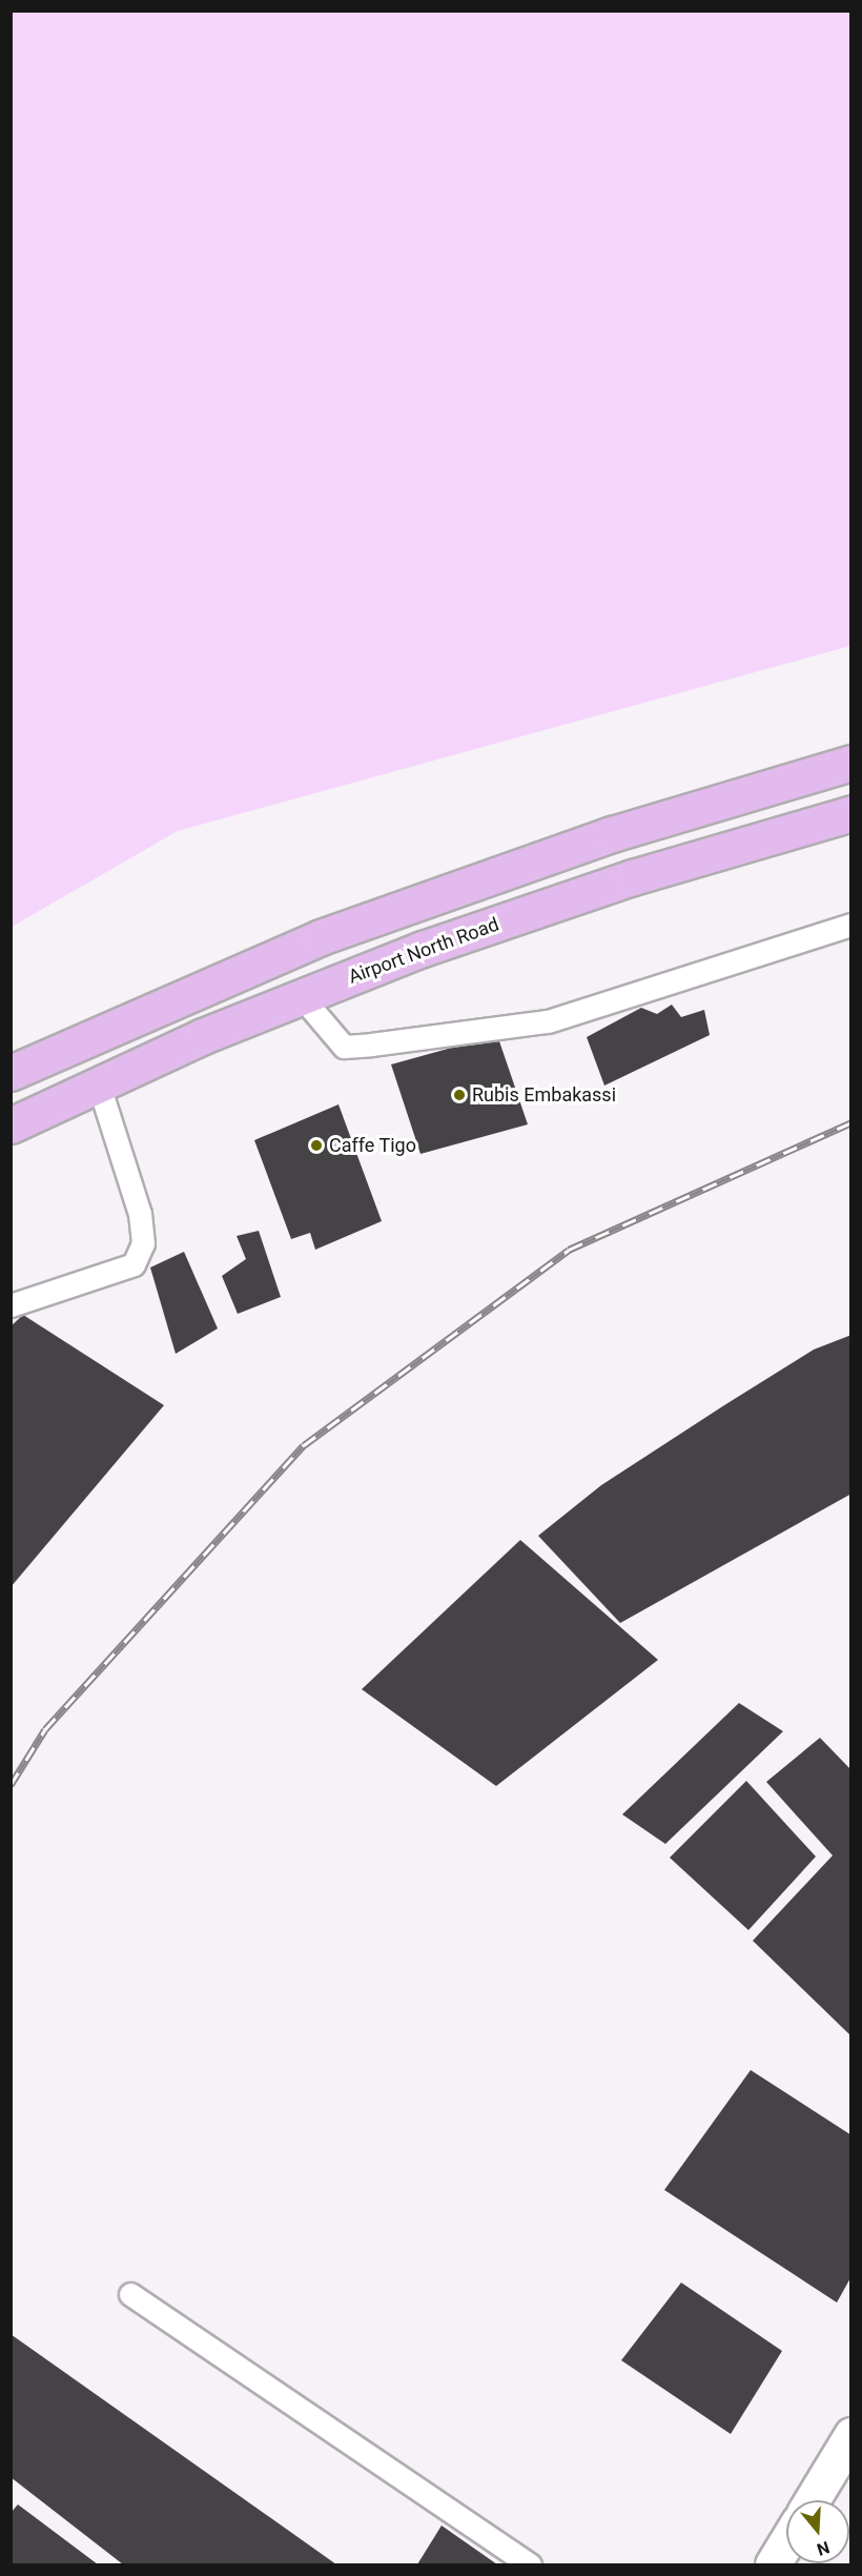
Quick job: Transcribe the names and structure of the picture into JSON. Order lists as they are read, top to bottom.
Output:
{
  "streets": {
    "main road": ["Airport North Road"]
  },
  "places": ["Rubis Embakassi", "Caffe Tigo"],
  "north": "bottom"
}
